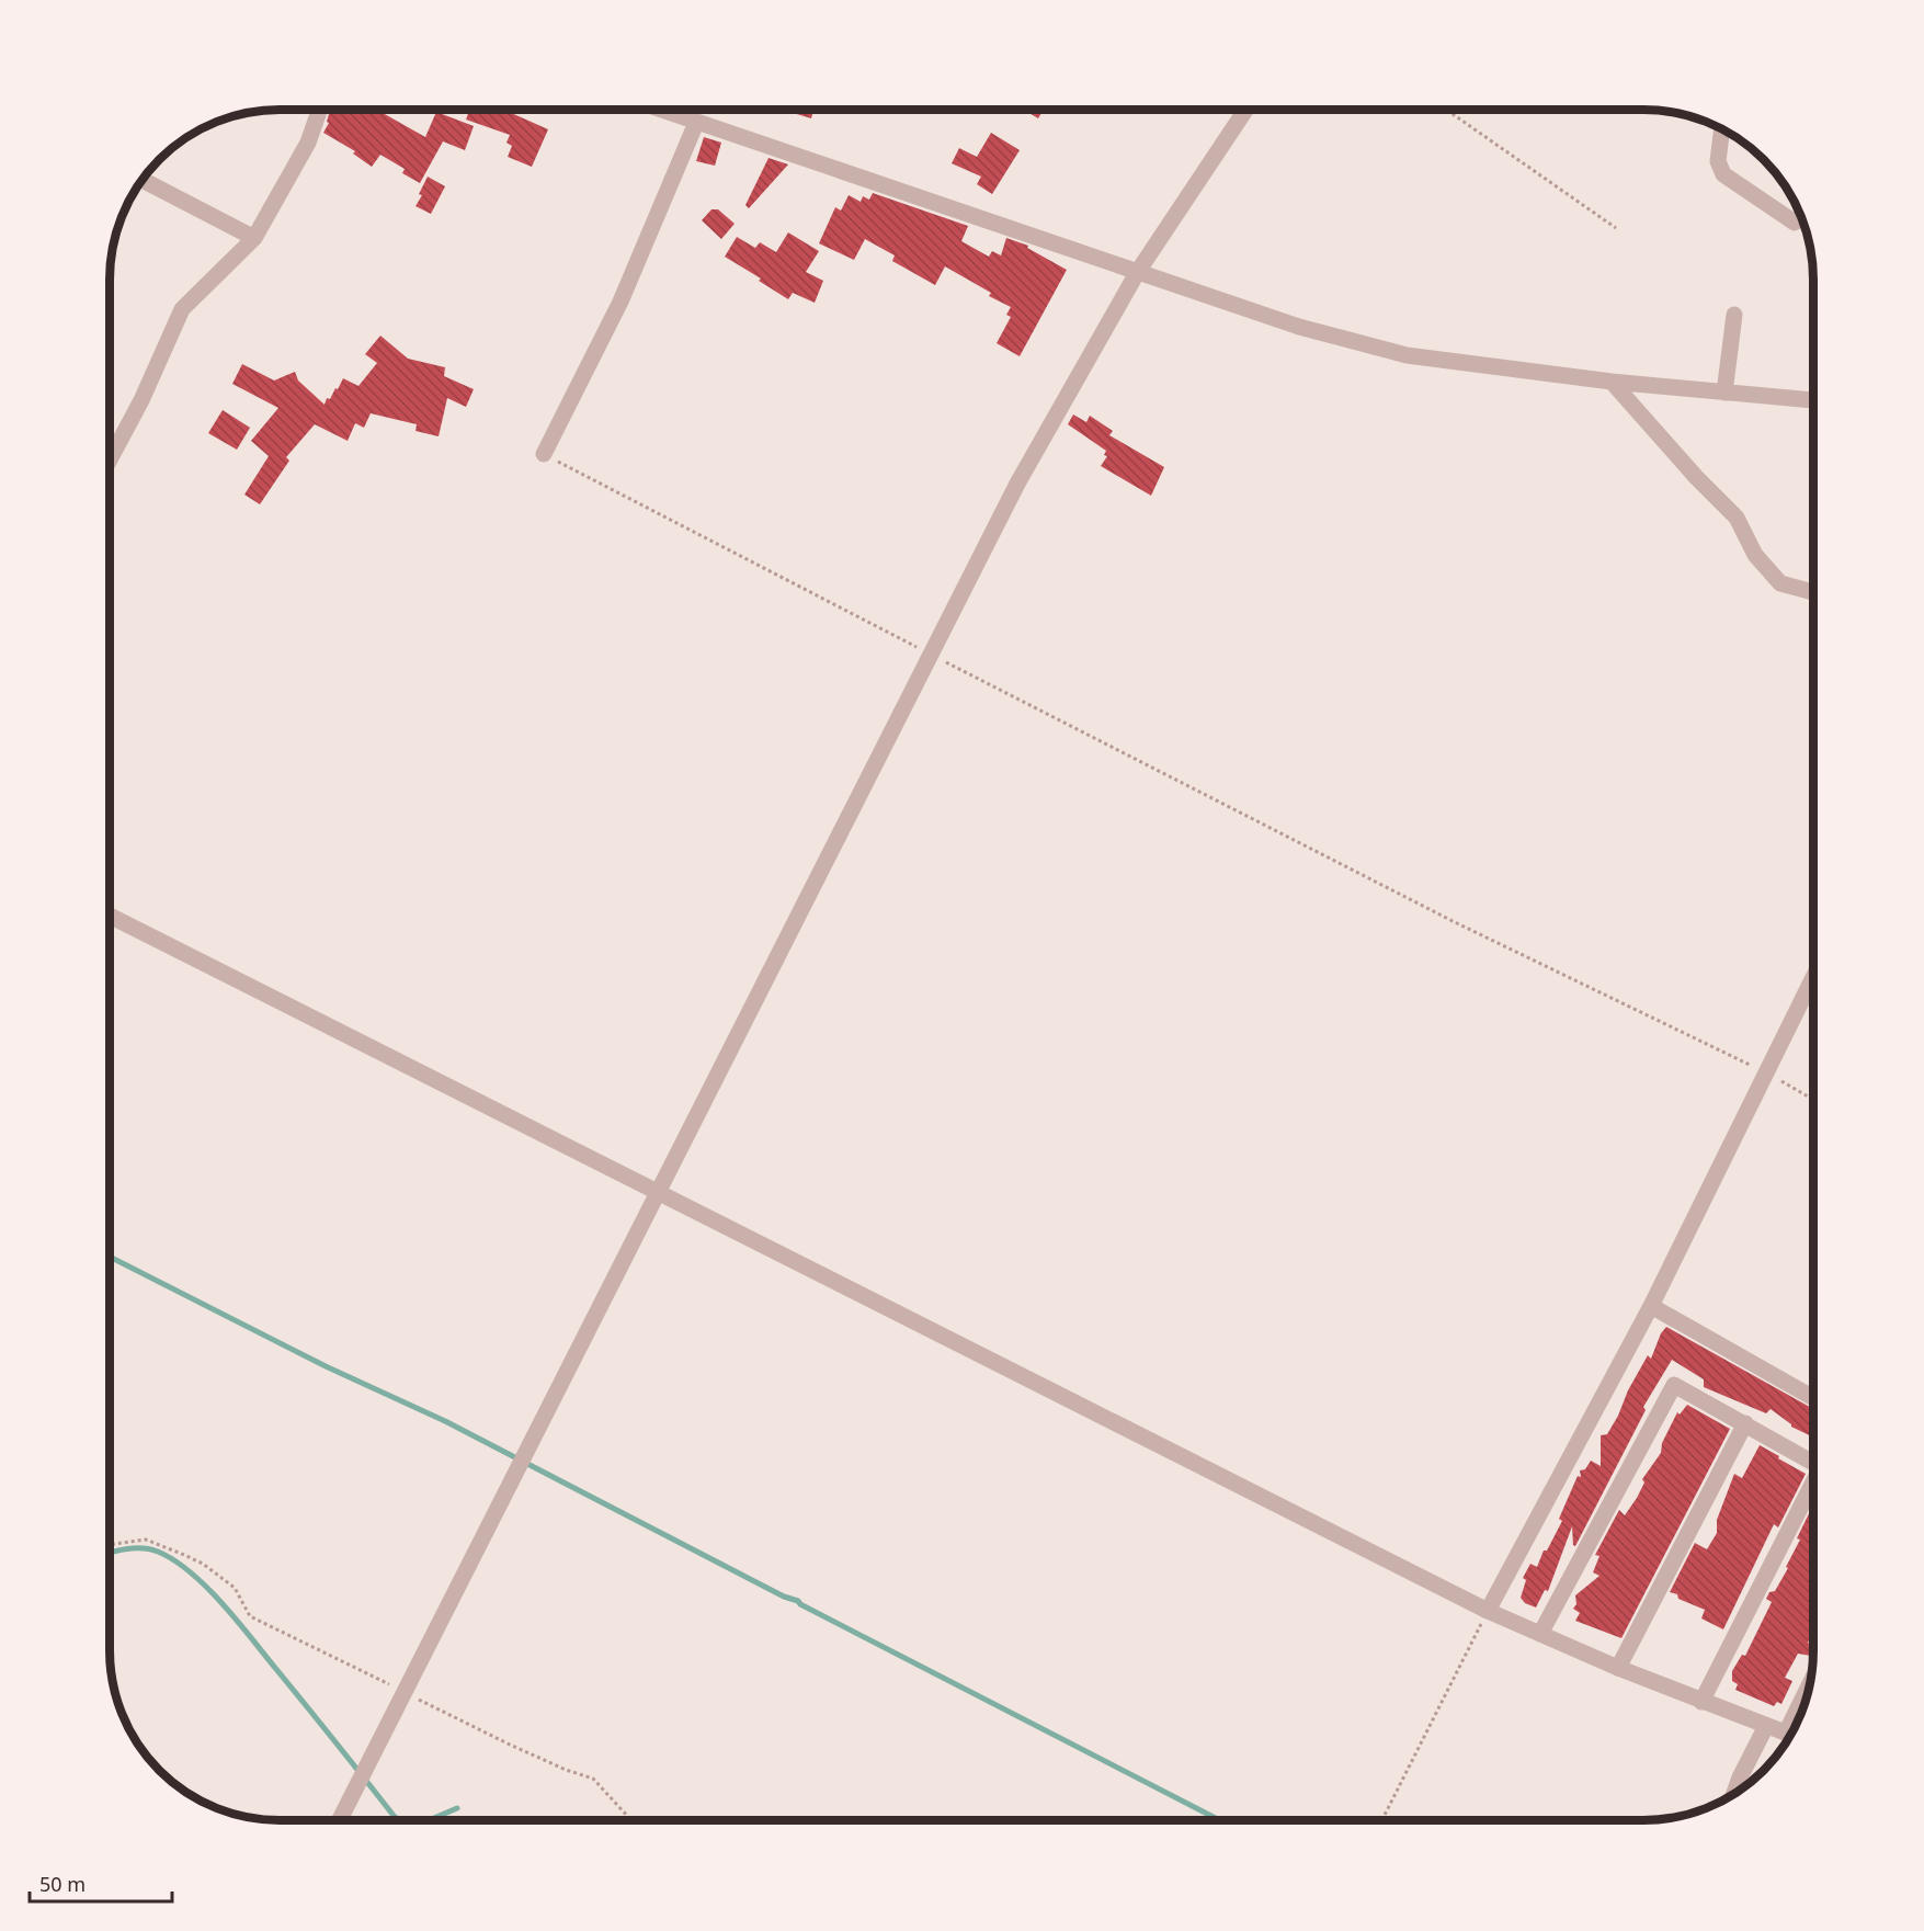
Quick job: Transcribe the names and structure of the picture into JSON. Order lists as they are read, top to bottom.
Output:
{
  "scale_bar": "50 m"
}
